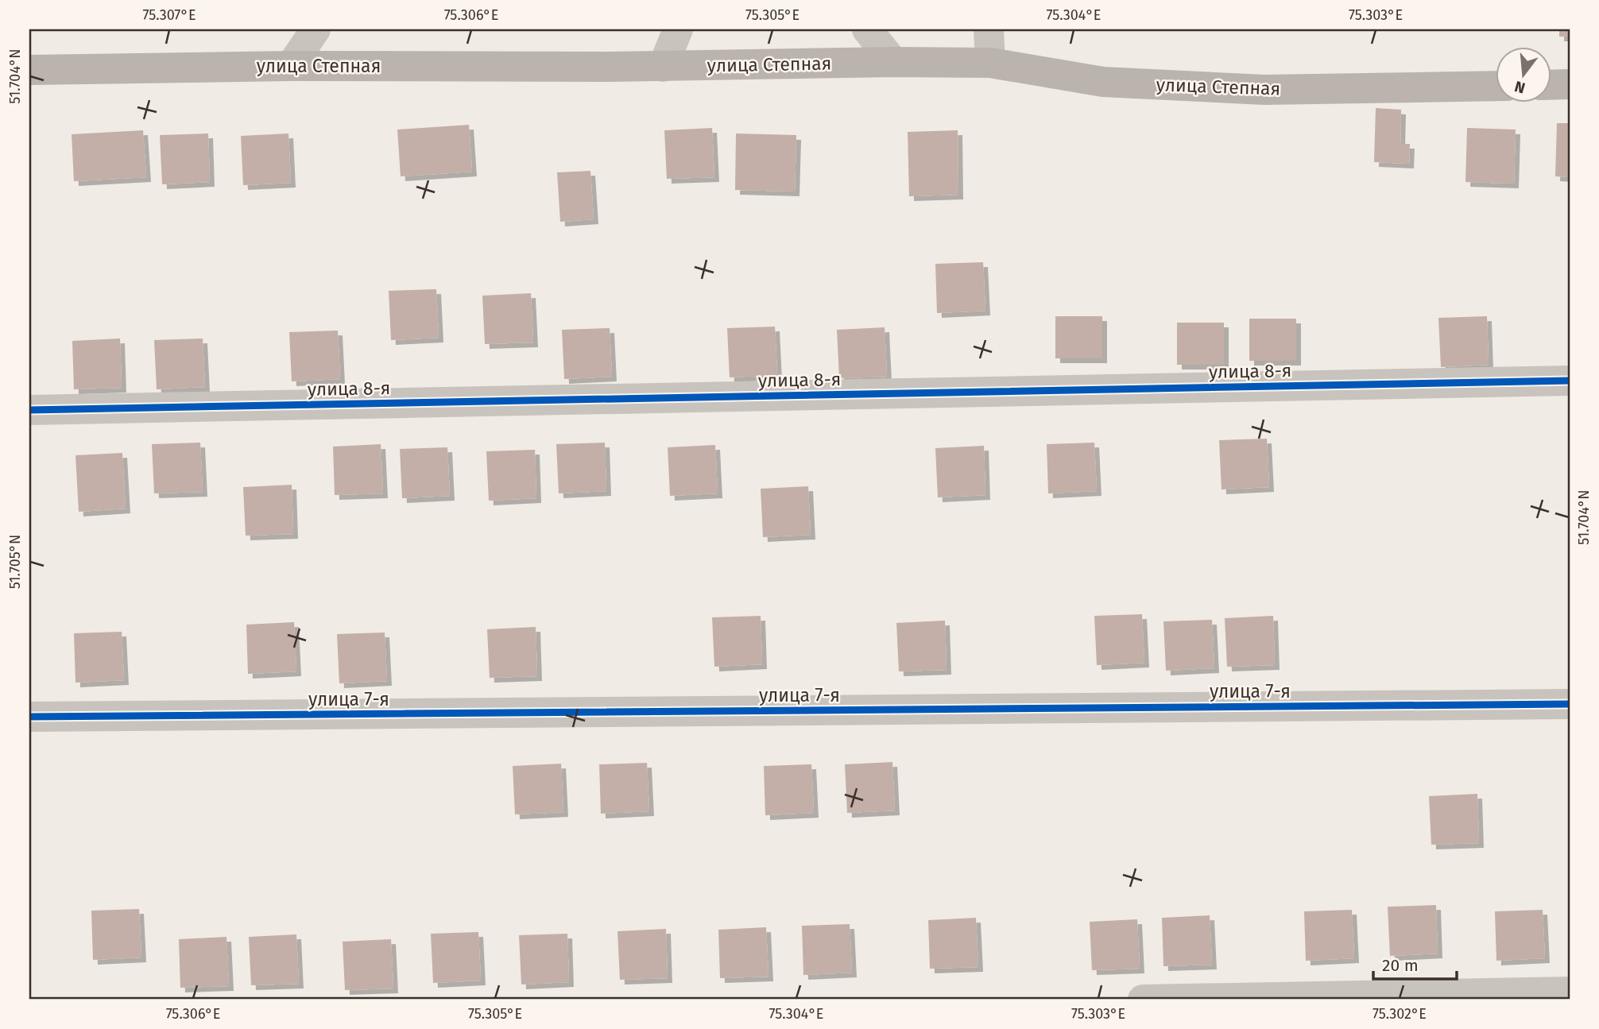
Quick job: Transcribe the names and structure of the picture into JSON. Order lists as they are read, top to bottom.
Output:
{
  "streets": {
    "street": ["улица Степная", "улица 8-я", "улица 7-я"]
  },
  "scale_bar": "20 m",
  "north": "bottom",
  "coordinates": [
    "75.307°E",
    "75.306°E",
    "75.305°E",
    "75.304°E",
    "75.303°E",
    "51.704°N",
    "51.705°N",
    "75.302°E"
  ]
}
